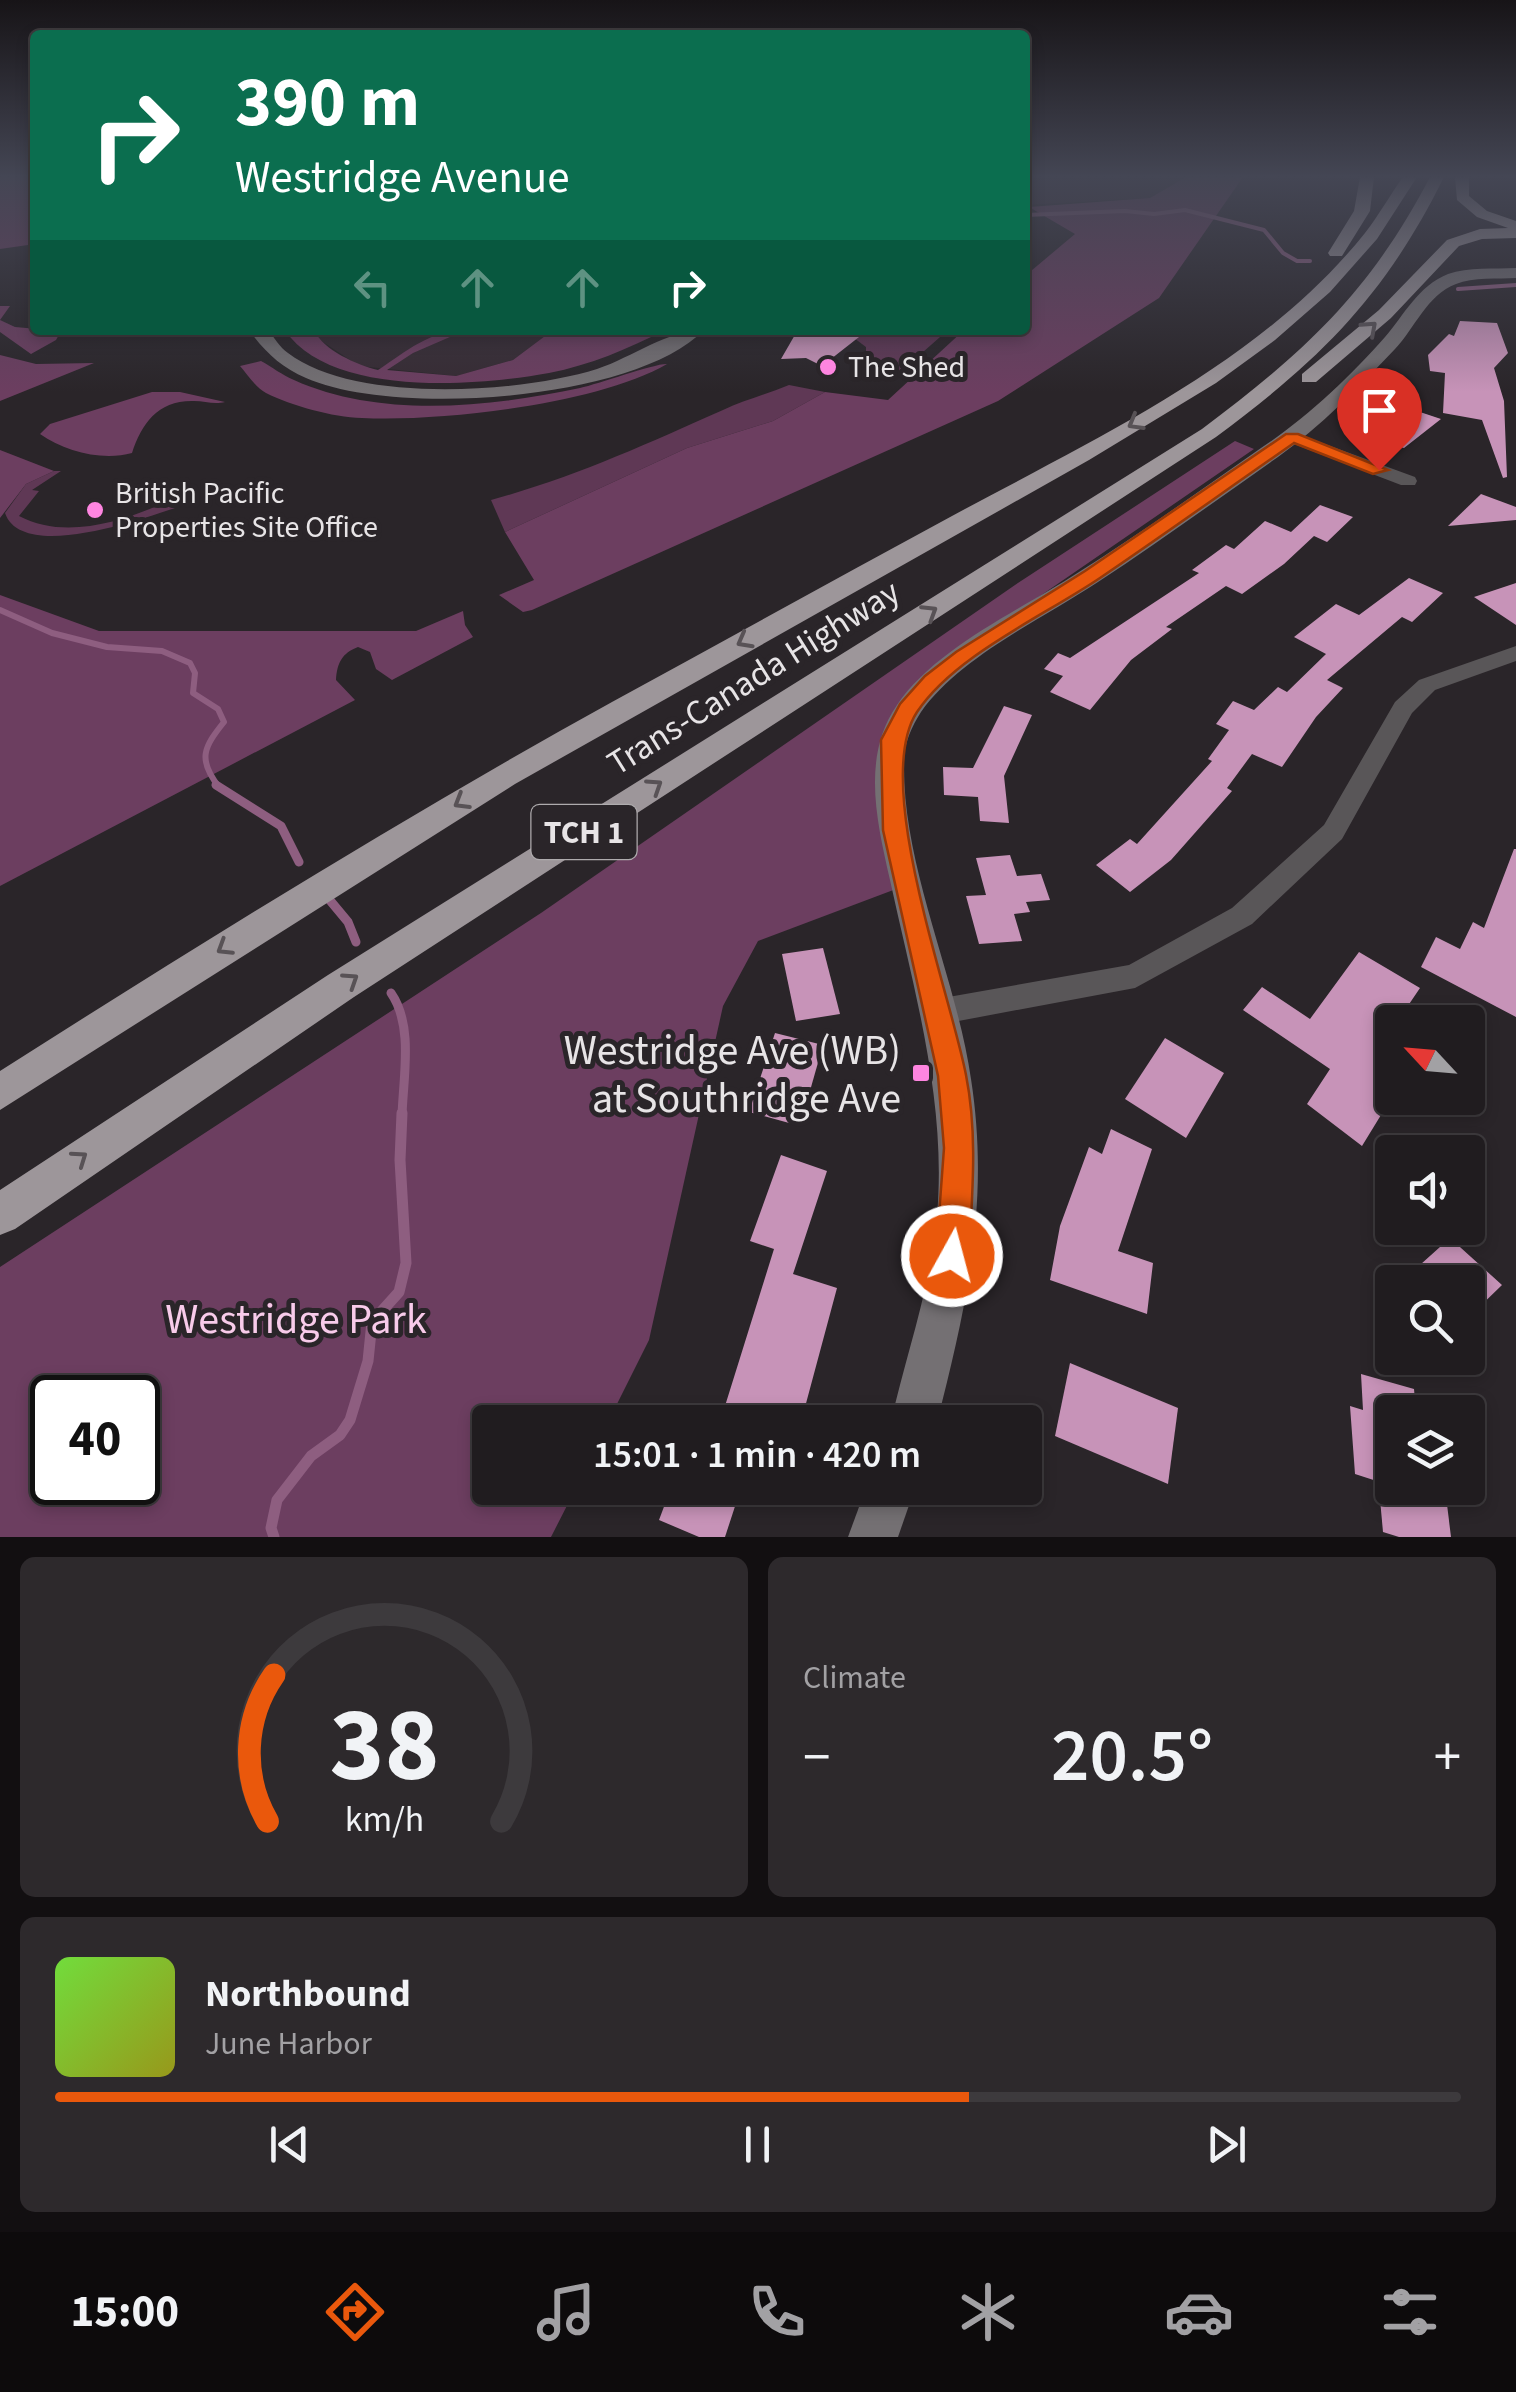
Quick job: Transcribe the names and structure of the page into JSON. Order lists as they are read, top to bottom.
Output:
{
  "streets": {
    "highway": ["Trans-Canada Highway", "TCH 1"]
  },
  "parks": ["Westridge Park"],
  "places": {
    "other": ["The Shed", "British Pacific Properties Site Office"],
    "transit": ["Westridge Ave (WB) at Southridge Ave"]
  },
  "north": "top left",
  "page": {
    "turn": ["390 m", "Westridge Avenue"],
    "limit": "40",
    "trip": "15:01 · 1 min · 420 m",
    "tile": "Climate",
    "heat": ["−", "20.5°", "+"],
    "song": ["Northbound", "June Harbor"],
    "tabs": "15:00",
    "gauge": ["38", "km/h"]
  }
}
